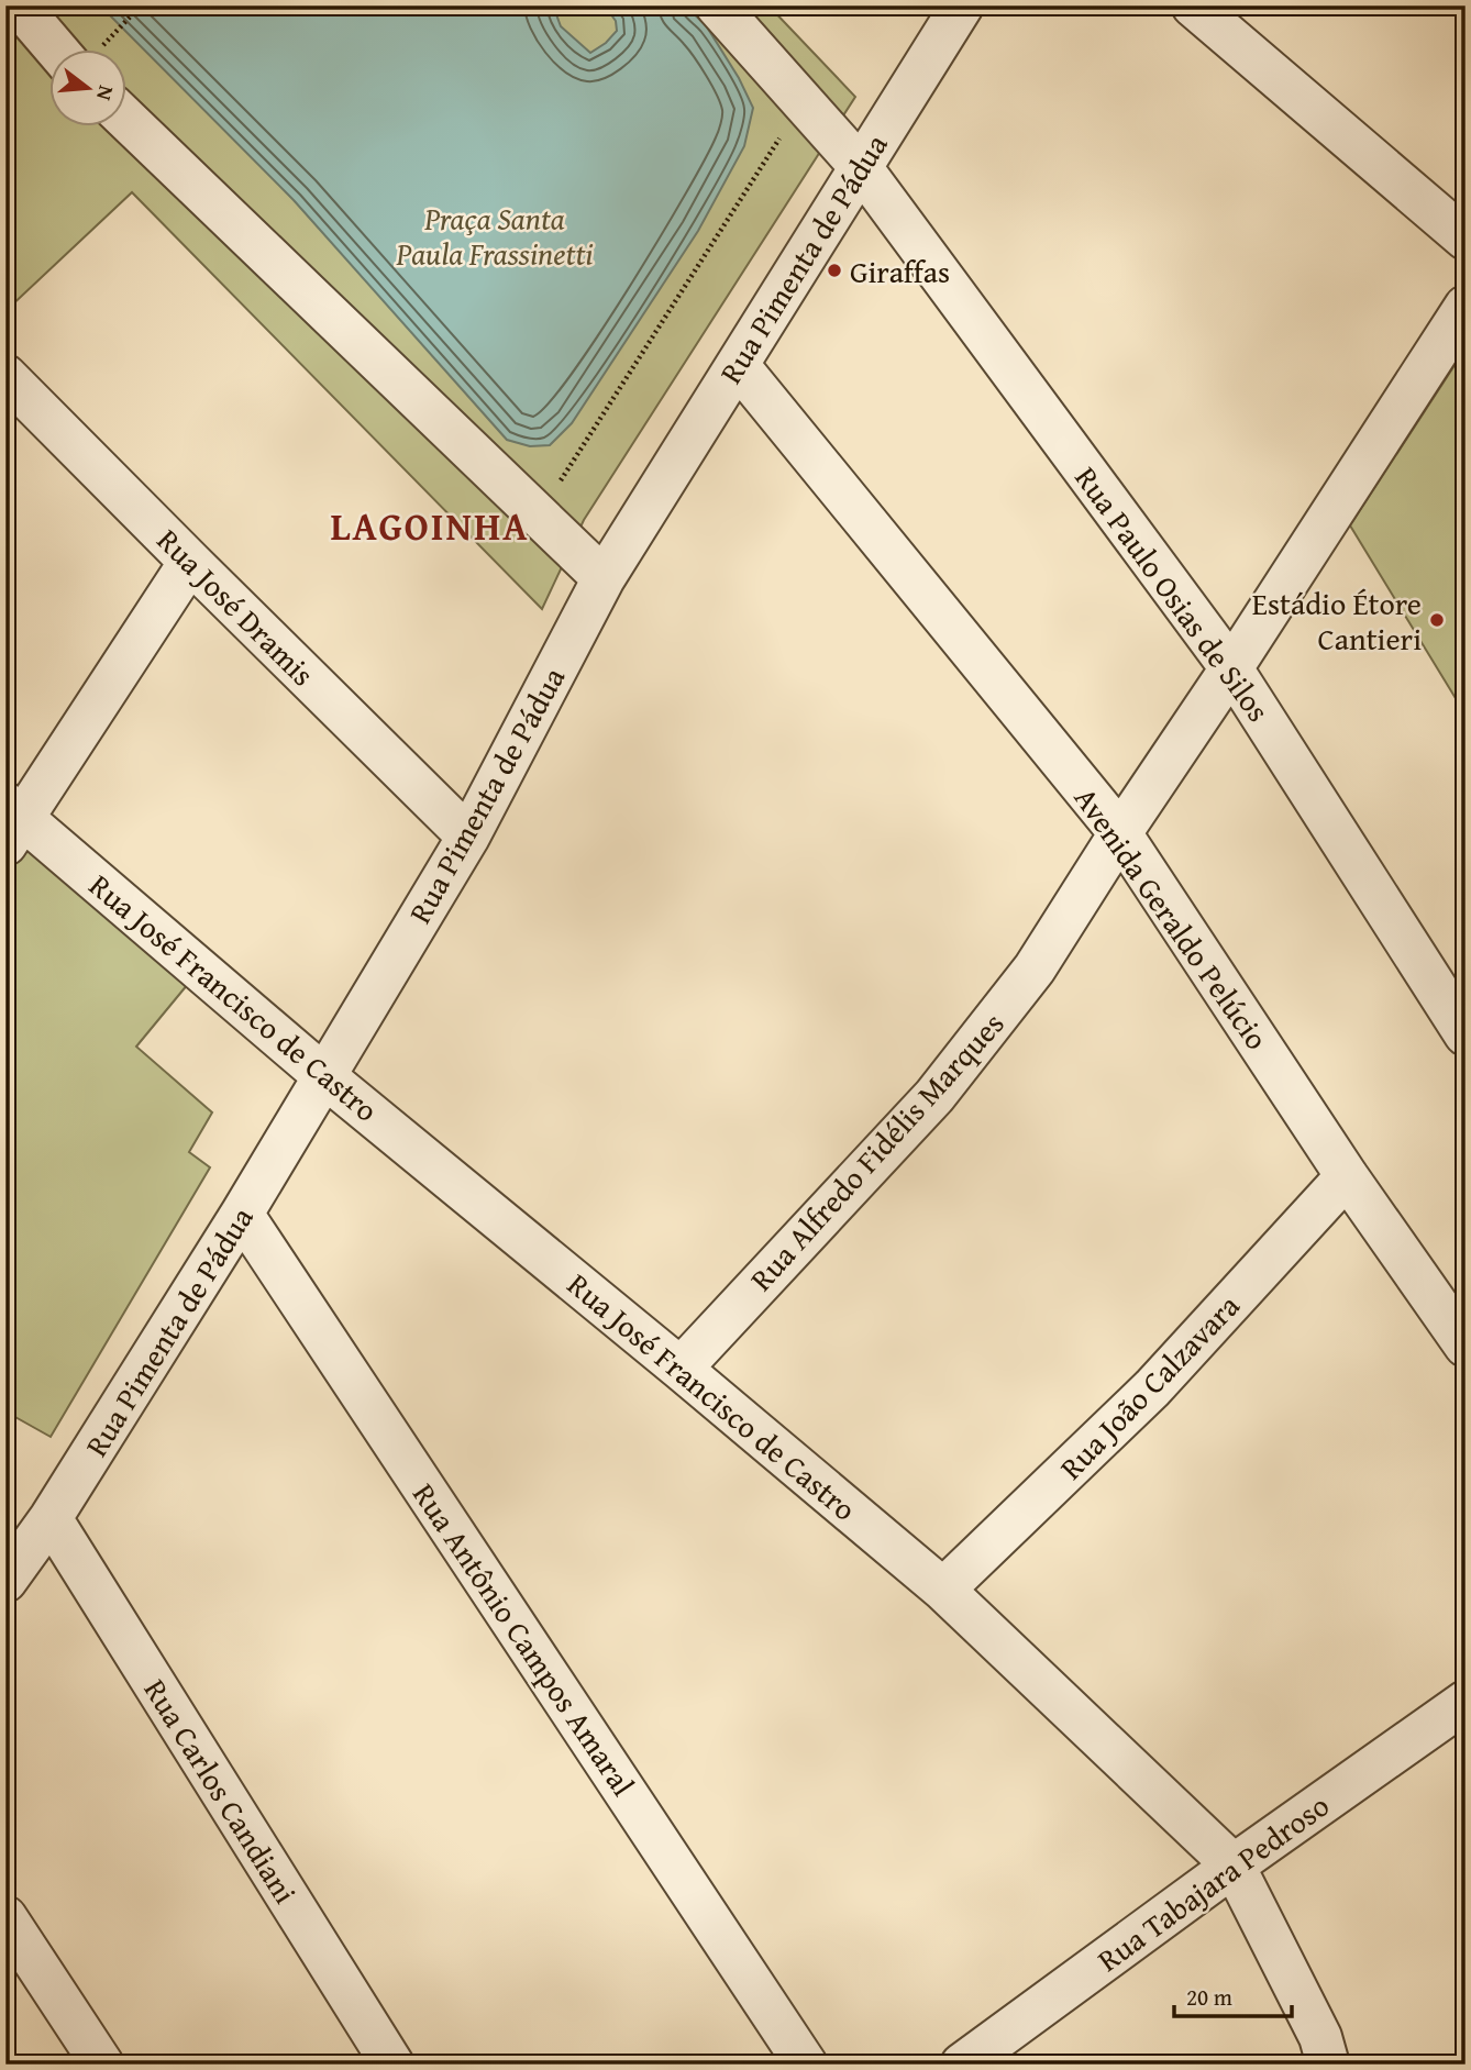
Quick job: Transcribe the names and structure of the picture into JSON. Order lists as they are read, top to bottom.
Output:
{
  "streets": {
    "street": [
      "Rua Pimenta de Pádua",
      "Rua Paulo Osias de Silos",
      "Rua José Dramis",
      "Avenida Geraldo Pelúcio",
      "Rua José Francisco de Castro",
      "Rua Alfredo Fidélis Marques",
      "Rua João Calzavara",
      "Rua Antônio Campos Amaral",
      "Rua Carlos Candiani",
      "Rua Tabajara Pedroso"
    ]
  },
  "crossings": [
    ["Rua Pimenta de Pádua", "Rua Paulo Osias de Silos"],
    ["Rua Pimenta de Pádua", "Rua José Dramis"],
    ["Rua Pimenta de Pádua", "Avenida Geraldo Pelúcio"],
    ["Rua Pimenta de Pádua", "Rua José Francisco de Castro"],
    ["Rua Pimenta de Pádua", "Rua Antônio Campos Amaral"],
    ["Rua Pimenta de Pádua", "Rua Carlos Candiani"],
    ["Rua Paulo Osias de Silos", "Rua Alfredo Fidélis Marques"],
    ["Avenida Geraldo Pelúcio", "Rua Alfredo Fidélis Marques"],
    ["Avenida Geraldo Pelúcio", "Rua João Calzavara"],
    ["Rua José Francisco de Castro", "Rua Alfredo Fidélis Marques"],
    ["Rua José Francisco de Castro", "Rua João Calzavara"],
    ["Rua José Francisco de Castro", "Rua Tabajara Pedroso"]
  ],
  "districts": ["LAGOINHA"],
  "parks": ["Praça Santa Paula Frassinetti"],
  "places": ["Giraffas", "Estádio Étore Cantieri"],
  "scale_bar": "20 m",
  "north": "right"
}
